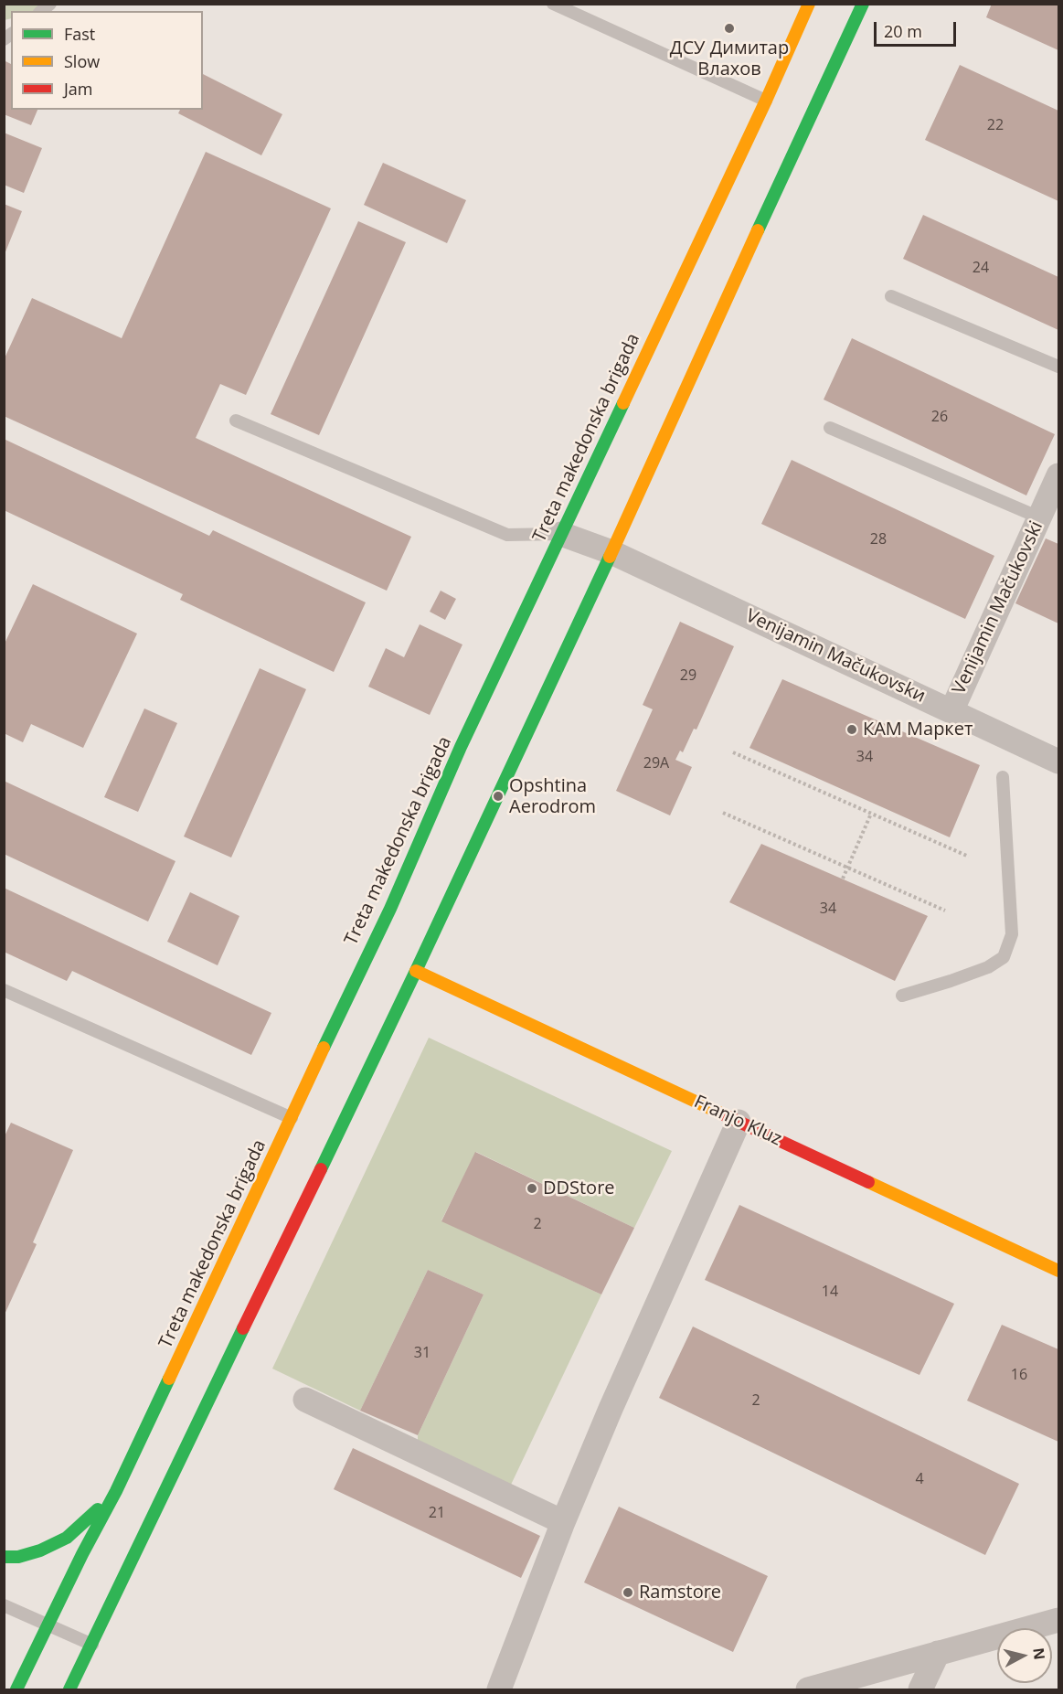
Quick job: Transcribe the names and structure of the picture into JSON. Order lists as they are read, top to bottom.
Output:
{
  "streets": {
    "street": [
      "Treta makedonska brigada",
      "Venijamin Mačukovski",
      "Venijamin Mačukovskи",
      "Franjo Kluz"
    ]
  },
  "crossings": [
    ["Treta makedonska brigada", "Venijamin Mačukovskи"],
    ["Venijamin Mačukovski", "Venijamin Mačukovskи"]
  ],
  "places": [
    "ДСУ Димитар Влахов",
    "КАМ Маркет",
    "Opshtina Aerodrom",
    "DDStore",
    "Ramstore"
  ],
  "house_numbers": [
    "22",
    "24",
    "26",
    "28",
    "29",
    "34",
    "29А",
    "34",
    "2",
    "14",
    "31",
    "16",
    "2",
    "4",
    "21"
  ],
  "legend": ["Fast", "Slow", "Jam"],
  "scale_bar": "20 m",
  "north": "right"
}
